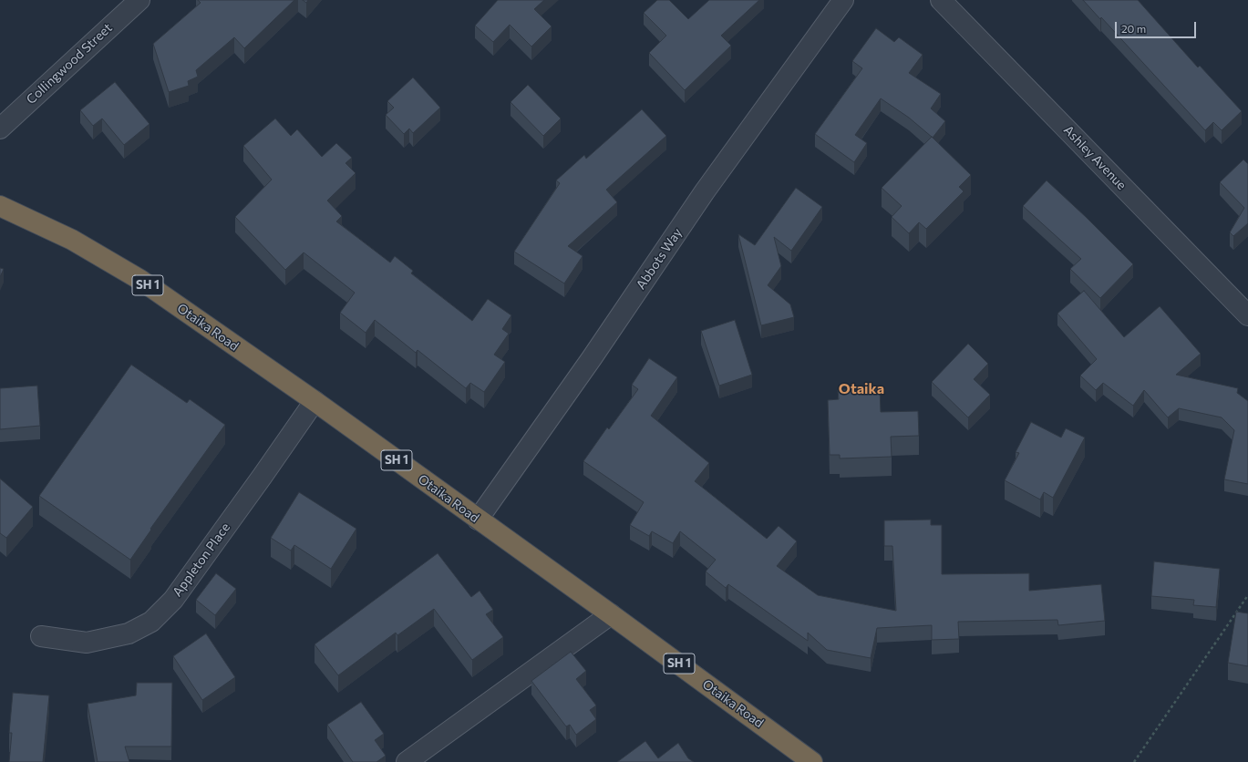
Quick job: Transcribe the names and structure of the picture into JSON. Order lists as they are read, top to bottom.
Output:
{
  "streets": {
    "highway": ["SH 1", "Otaika Road"],
    "street": [
      "Collingwood Street",
      "Ashley Avenue",
      "Abbots Way",
      "Appleton Place"
    ]
  },
  "crossings": [
    ["Abbots Way", "Otaika Road"],
    ["Otaika Road", "Appleton Place"]
  ],
  "districts": ["Otaika"],
  "scale_bar": "20 m"
}
